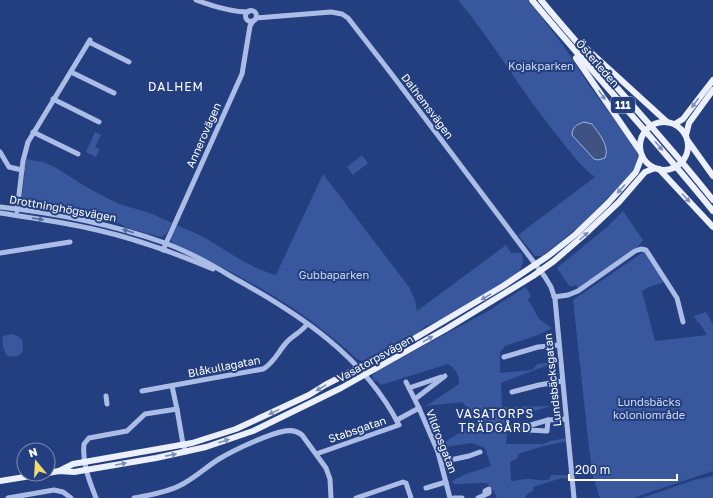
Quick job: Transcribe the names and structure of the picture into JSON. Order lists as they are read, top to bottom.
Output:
{
  "streets": {
    "main road": ["Österleden", "111", "Vasatorpsvägen"],
    "street": [
      "Dalhemsvägen",
      "Annerovägen",
      "Drottninghögsvägen",
      "Blåkullagatan",
      "Lundsbäcksgatan",
      "Stabsgatan",
      "Vildrosgatan"
    ]
  },
  "crossings": [
    ["Dalhemsvägen", "Annerovägen"],
    ["Dalhemsvägen", "Vasatorpsvägen"],
    ["Dalhemsvägen", "Lundsbäcksgatan"],
    ["Annerovägen", "Drottninghögsvägen"],
    ["Drottninghögsvägen", "Vasatorpsvägen"],
    ["Drottninghögsvägen", "Blåkullagatan"],
    ["Drottninghögsvägen", "Stabsgatan"],
    ["Drottninghögsvägen", "Vildrosgatan"],
    ["Vasatorpsvägen", "Lundsbäcksgatan"],
    ["Stabsgatan", "Vildrosgatan"]
  ],
  "districts": ["DALHEM", "VASATORPS TRÄDGÅRD"],
  "parks": ["Kojakparken", "Gubbaparken", "Lundsbäcks koloniområde"],
  "scale_bar": "200 m",
  "north": "top"
}
